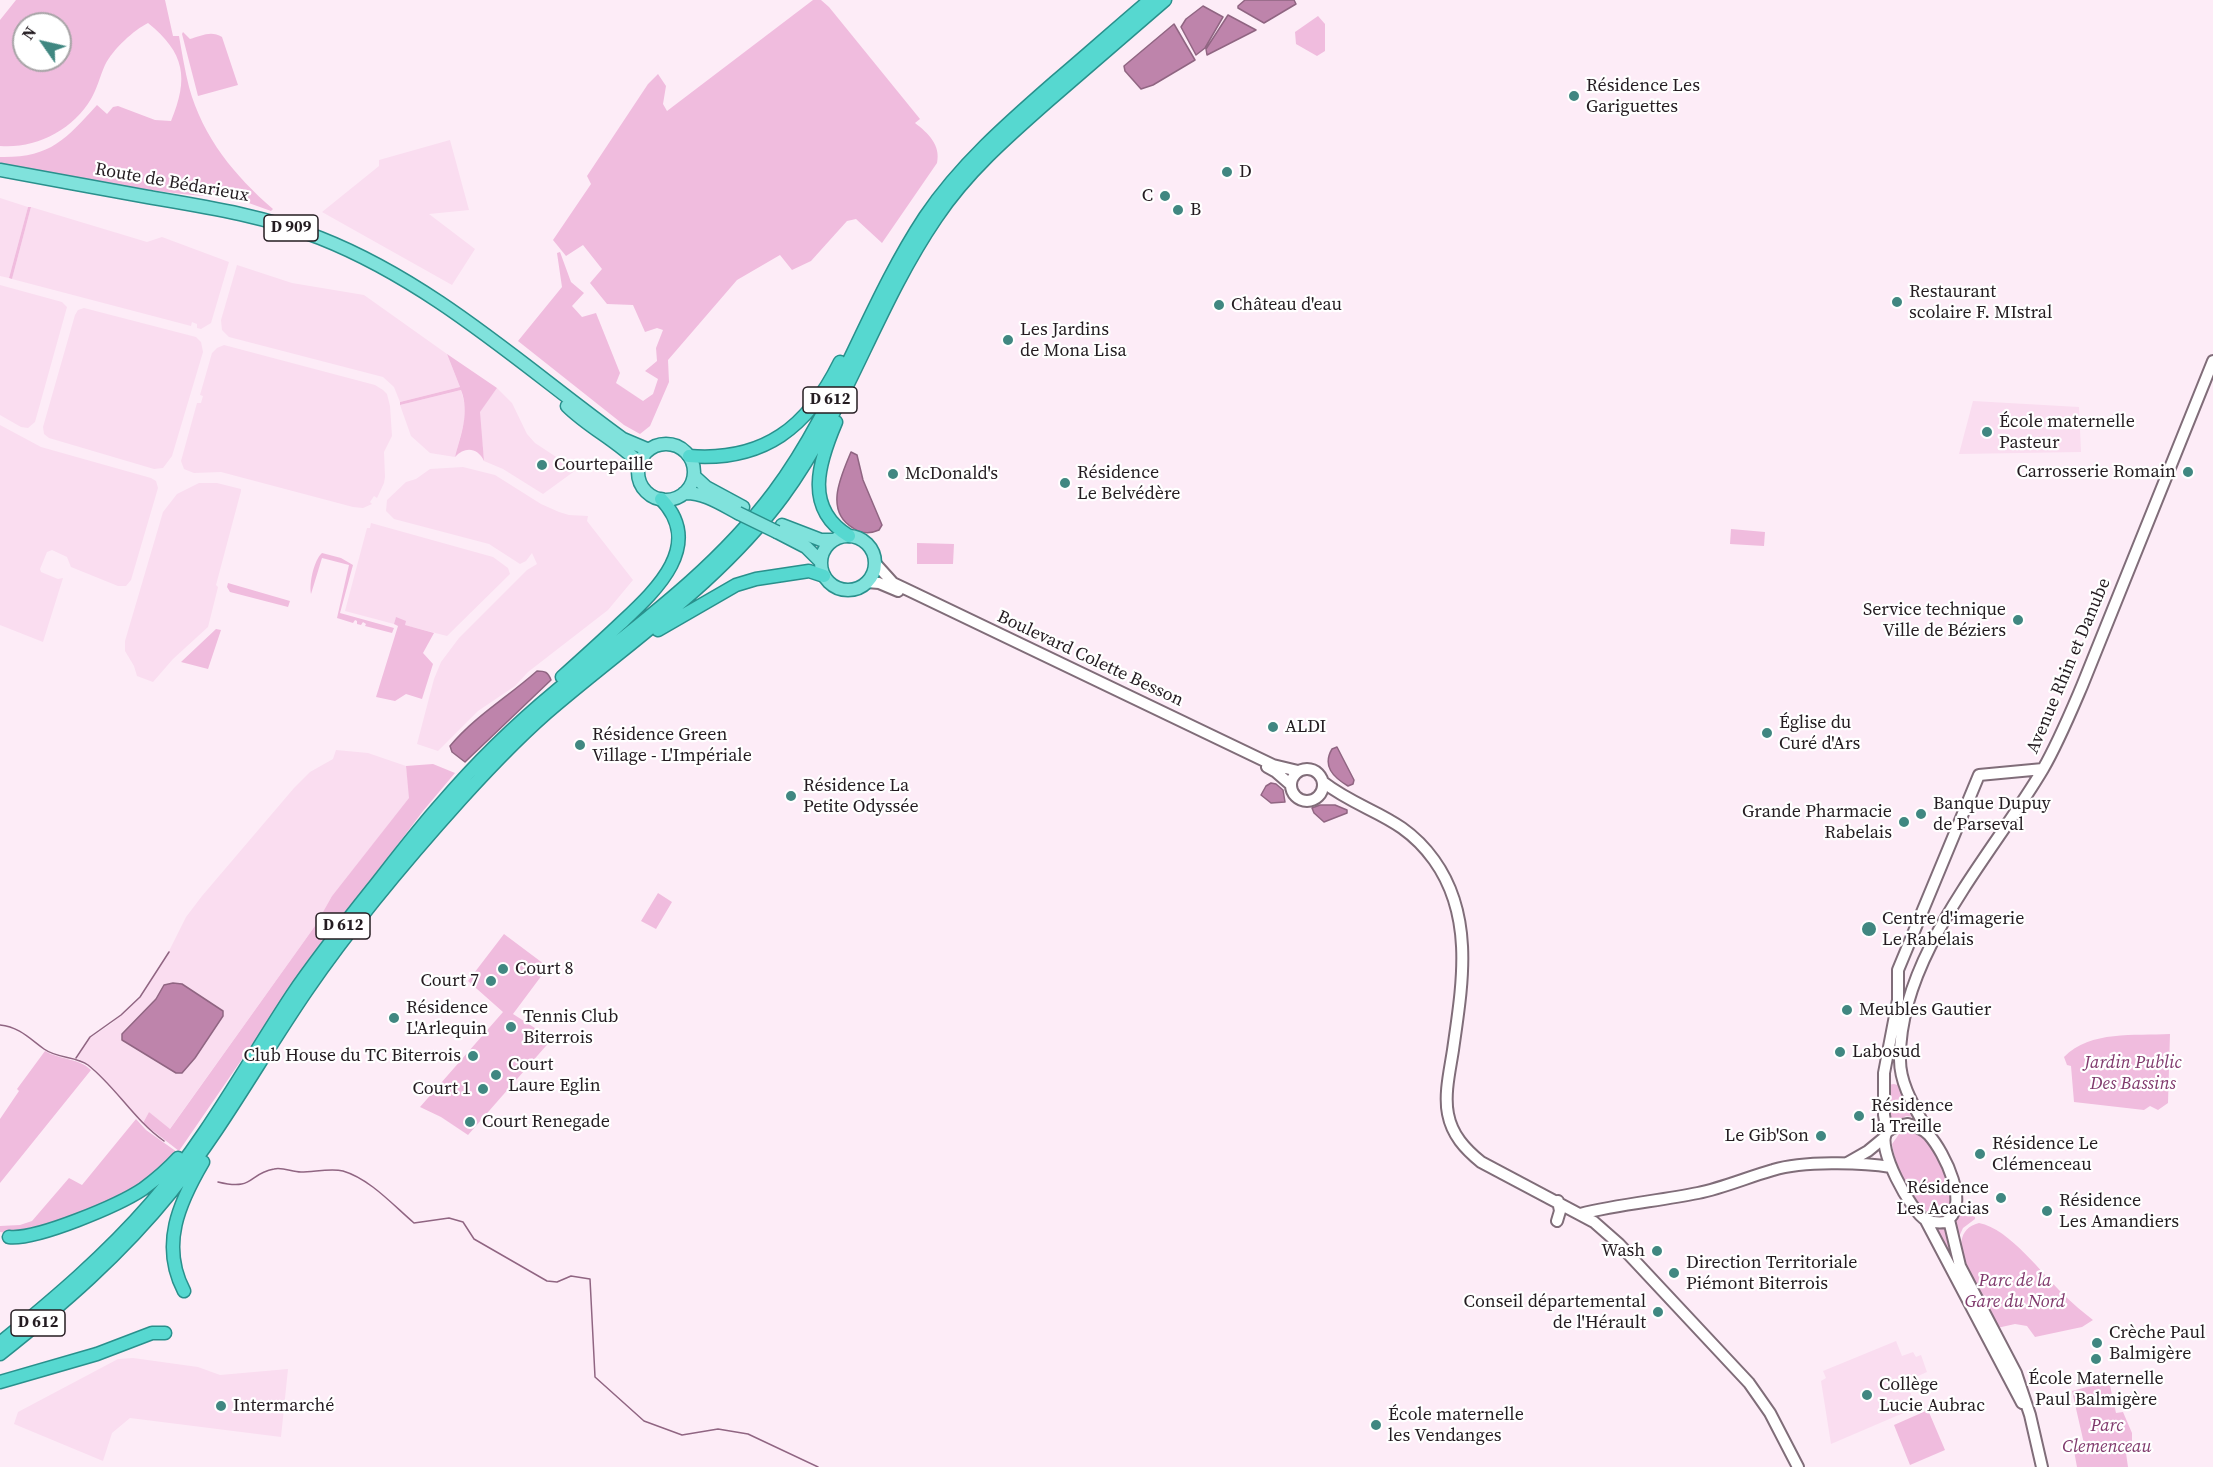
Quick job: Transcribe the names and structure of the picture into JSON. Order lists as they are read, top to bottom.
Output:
{
  "streets": {
    "highway": ["D 612"],
    "main road": [
      "Route de Bédarieux",
      "D 909",
      "Boulevard Colette Besson",
      "Avenue Rhin et Danube"
    ]
  },
  "parks": ["Jardin Public Des Bassins", "Parc de la Gare du Nord", "Parc Clemenceau"],
  "places": [
    "Résidence Les Gariguettes",
    "D",
    "C",
    "B",
    "Restaurant scolaire F. MIstral",
    "Château d'eau",
    "Les Jardins de Mona Lisa",
    "École maternelle Pasteur",
    "Courtepaille",
    "Carrosserie Romain",
    "McDonald's",
    "Résidence Le Belvédère",
    "Service technique Ville de Béziers",
    "ALDI",
    "Église du Curé d'Ars",
    "Résidence Green Village - L'Impériale",
    "Résidence La Petite Odyssée",
    "Banque Dupuy de Parseval",
    "Grande Pharmacie Rabelais",
    "Centre d'imagerie Le Rabelais",
    "Court 8",
    "Court 7",
    "Meubles Gautier",
    "Résidence L'Arlequin",
    "Tennis Club Biterrois",
    "Labosud",
    "Club House du TC Biterrois",
    "Court Laure Eglin",
    "Court 1",
    "Résidence la Treille",
    "Court Renegade",
    "Le Gib'Son",
    "Résidence Le Clémenceau",
    "Résidence Les Acacias",
    "Résidence Les Amandiers",
    "Wash",
    "Direction Territoriale Piémont Biterrois",
    "Conseil départemental de l'Hérault",
    "Crèche Paul Balmigère",
    "École Maternelle Paul Balmigère",
    "Collège Lucie Aubrac",
    "Intermarché",
    "École maternelle les Vendanges"
  ],
  "north": "top left"
}
